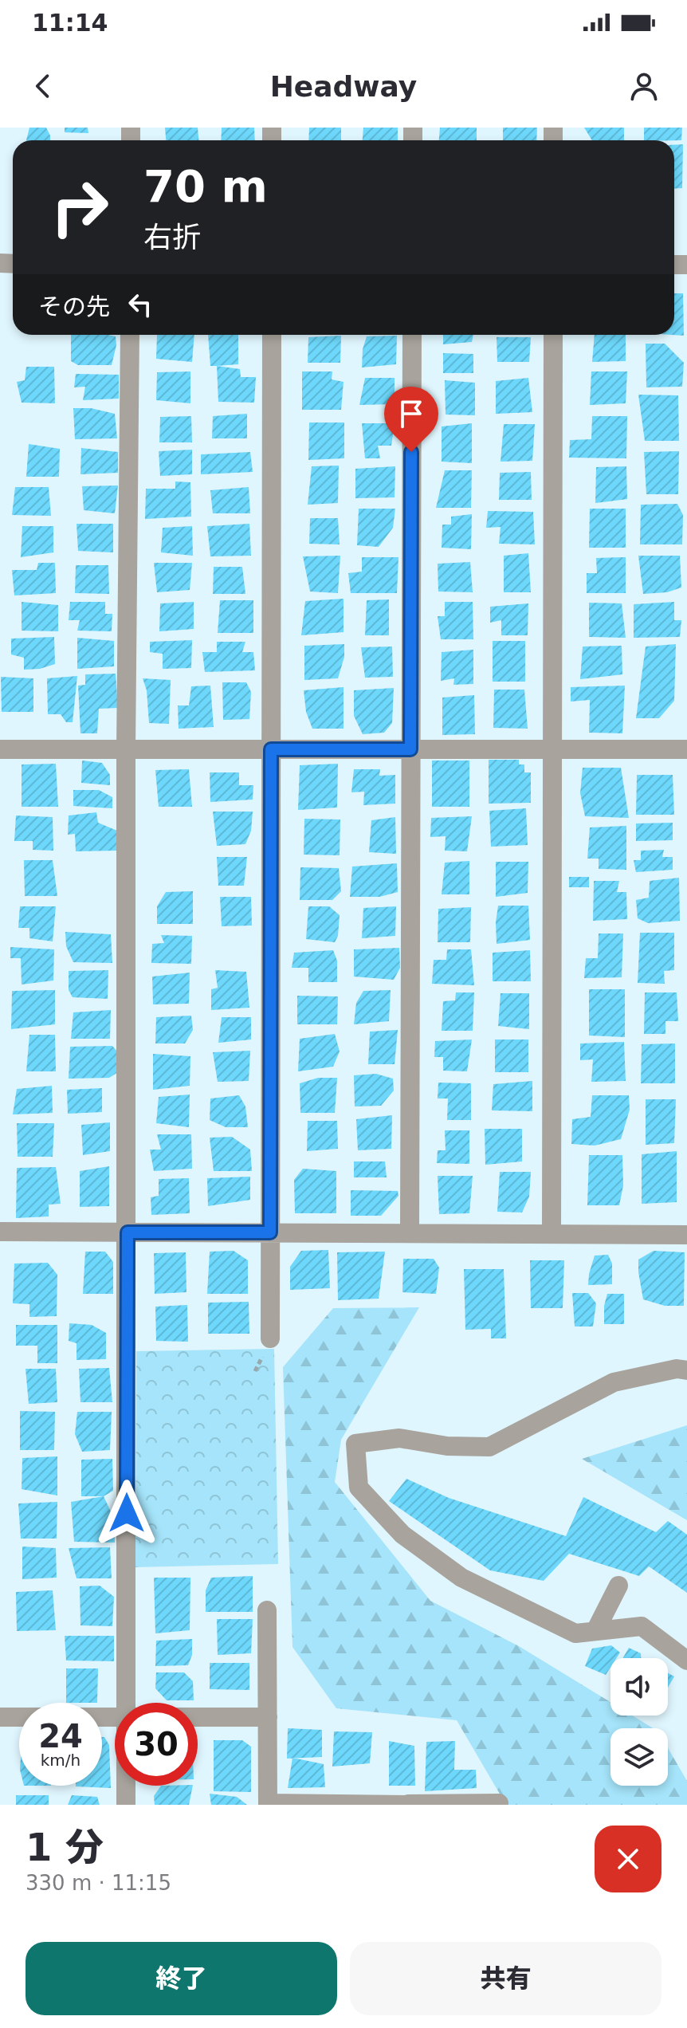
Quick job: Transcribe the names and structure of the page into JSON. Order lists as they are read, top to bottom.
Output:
{
  "page": {
    "status": "11:14",
    "header": "Headway",
    "turn": ["70 m", "右折"],
    "then": "その先",
    "speed": "24 km/h",
    "limit": "30",
    "heading": ["1 分", "330 m · 11:15"],
    "buttons": ["終了", "共有"]
  }
}
